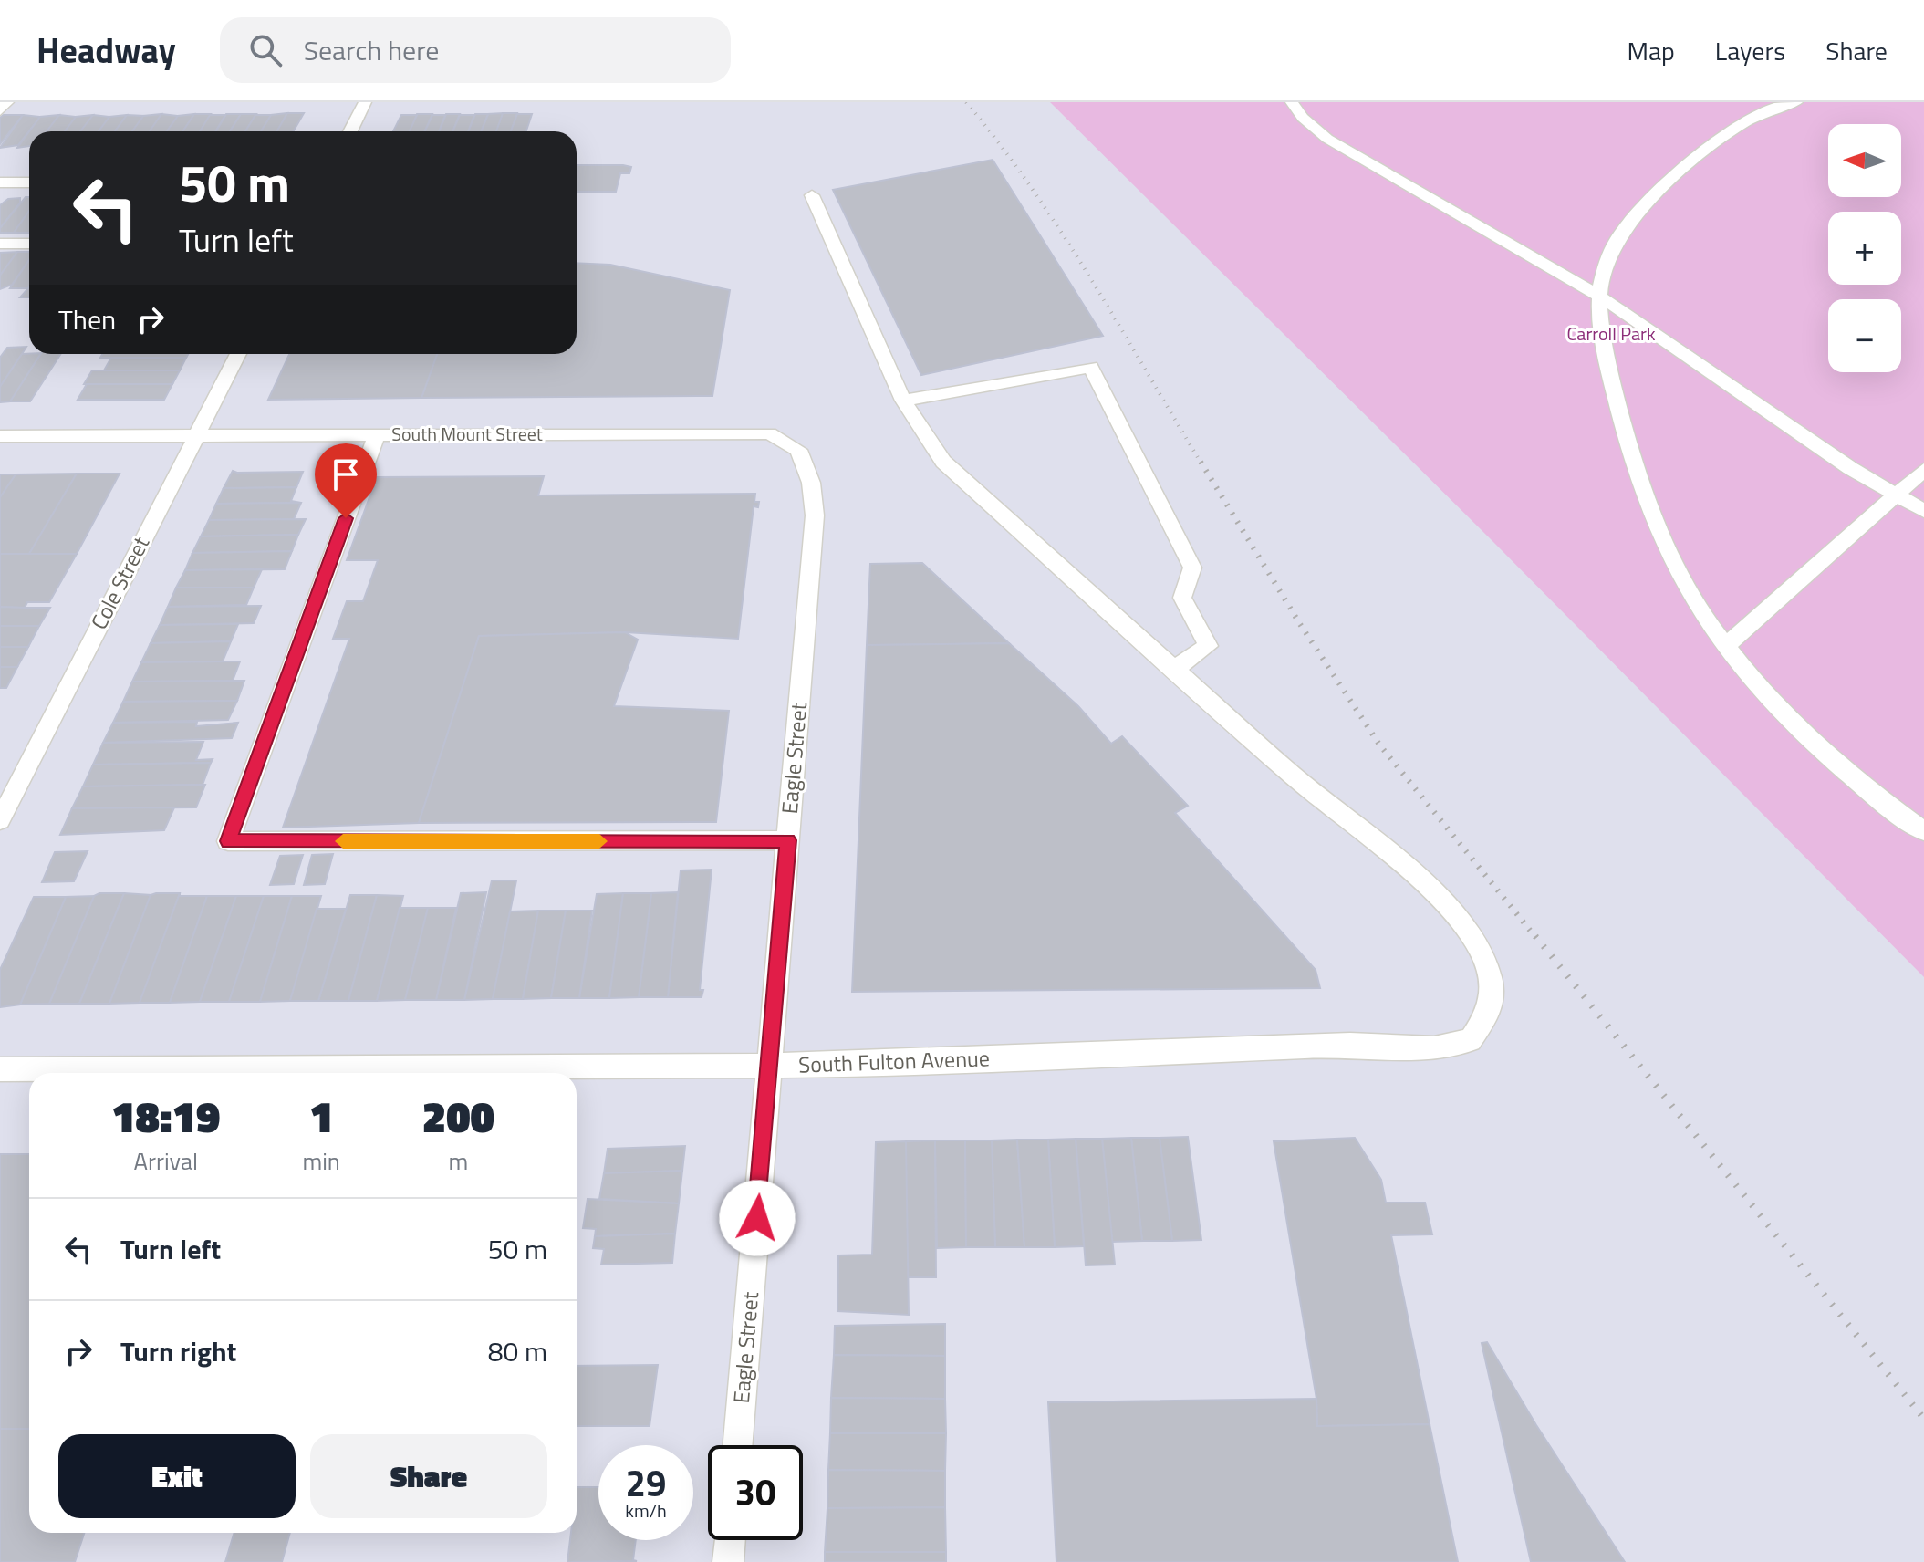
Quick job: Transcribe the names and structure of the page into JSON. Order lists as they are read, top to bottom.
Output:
{
  "streets": {
    "street": [
      "South Mount Street",
      "Cole Street",
      "Eagle Street",
      "South Fulton Avenue"
    ]
  },
  "crossings": [
    ["South Mount Street", "Cole Street"],
    ["South Mount Street", "Eagle Street"],
    ["Eagle Street", "South Fulton Avenue"]
  ],
  "parks": ["Carroll Park"],
  "north": "left",
  "page": {
    "header": "Headway",
    "search": "Search here",
    "nav": ["Map", "Layers", "Share"],
    "map_buttons": ["+", "−"],
    "turn": ["50 m", "Turn left"],
    "then": "Then",
    "eta": [
      "18:19",
      "Arrival",
      "1",
      "min",
      "200",
      "m"
    ],
    "list": [
      {
        "name": "Turn left",
        "value": "50 m"
      },
      {
        "name": "Turn right",
        "value": "80 m"
      }
    ],
    "buttons": ["Exit", "Share"],
    "speed": "29 km/h",
    "limit": "30"
  }
}
